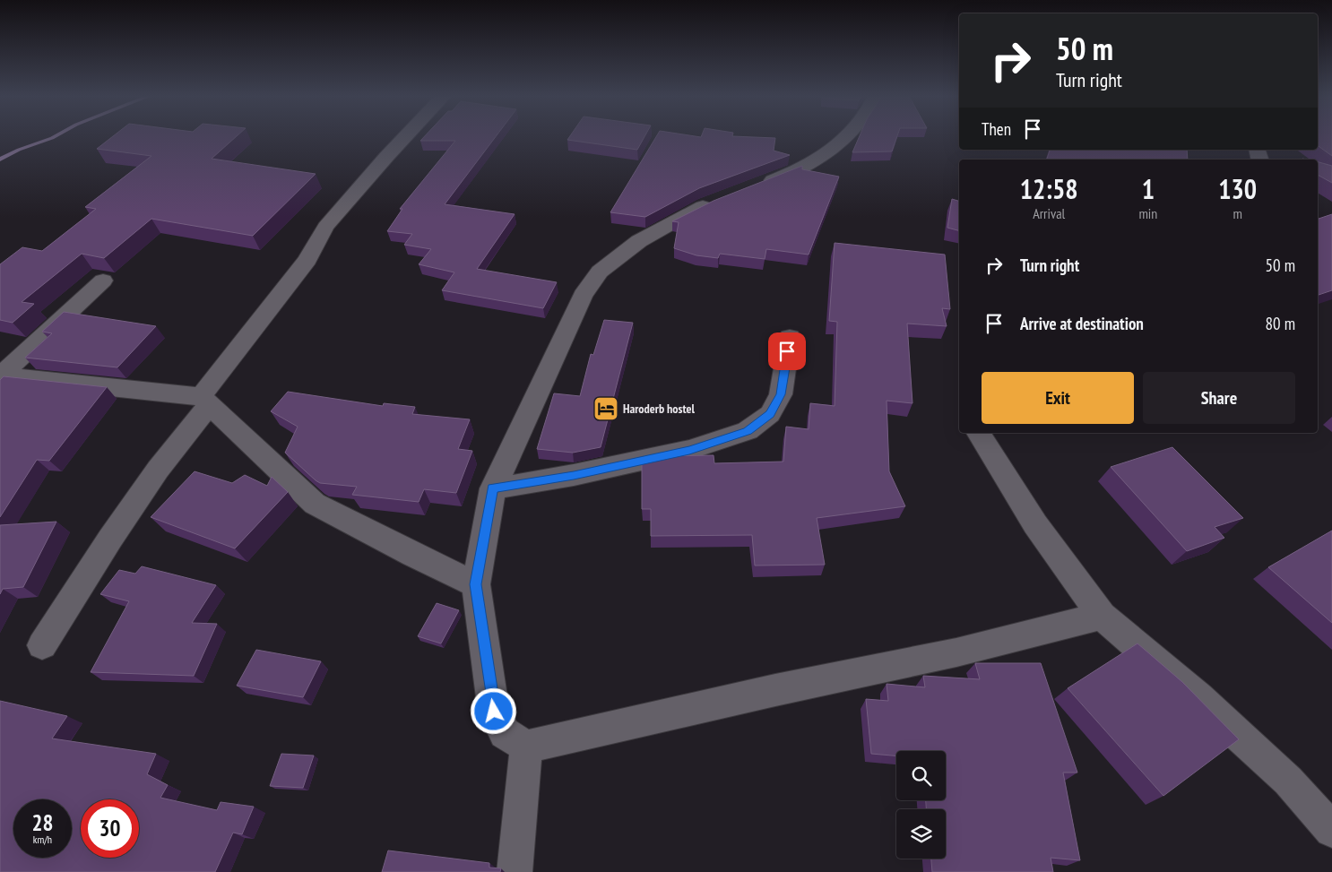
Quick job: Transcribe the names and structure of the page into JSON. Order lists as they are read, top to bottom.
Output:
{
  "places": {
    "hotel": ["Haroderb hostel"]
  },
  "page": {
    "turn": ["50 m", "Turn right"],
    "then": "Then",
    "eta": [
      "12:58",
      "Arrival",
      "1",
      "min",
      "130",
      "m"
    ],
    "list": [
      {
        "name": "Turn right",
        "value": "50 m"
      },
      {
        "name": "Arrive at destination",
        "value": "80 m"
      }
    ],
    "buttons": ["Exit", "Share"],
    "speed": "28 km/h",
    "limit": "30"
  }
}
